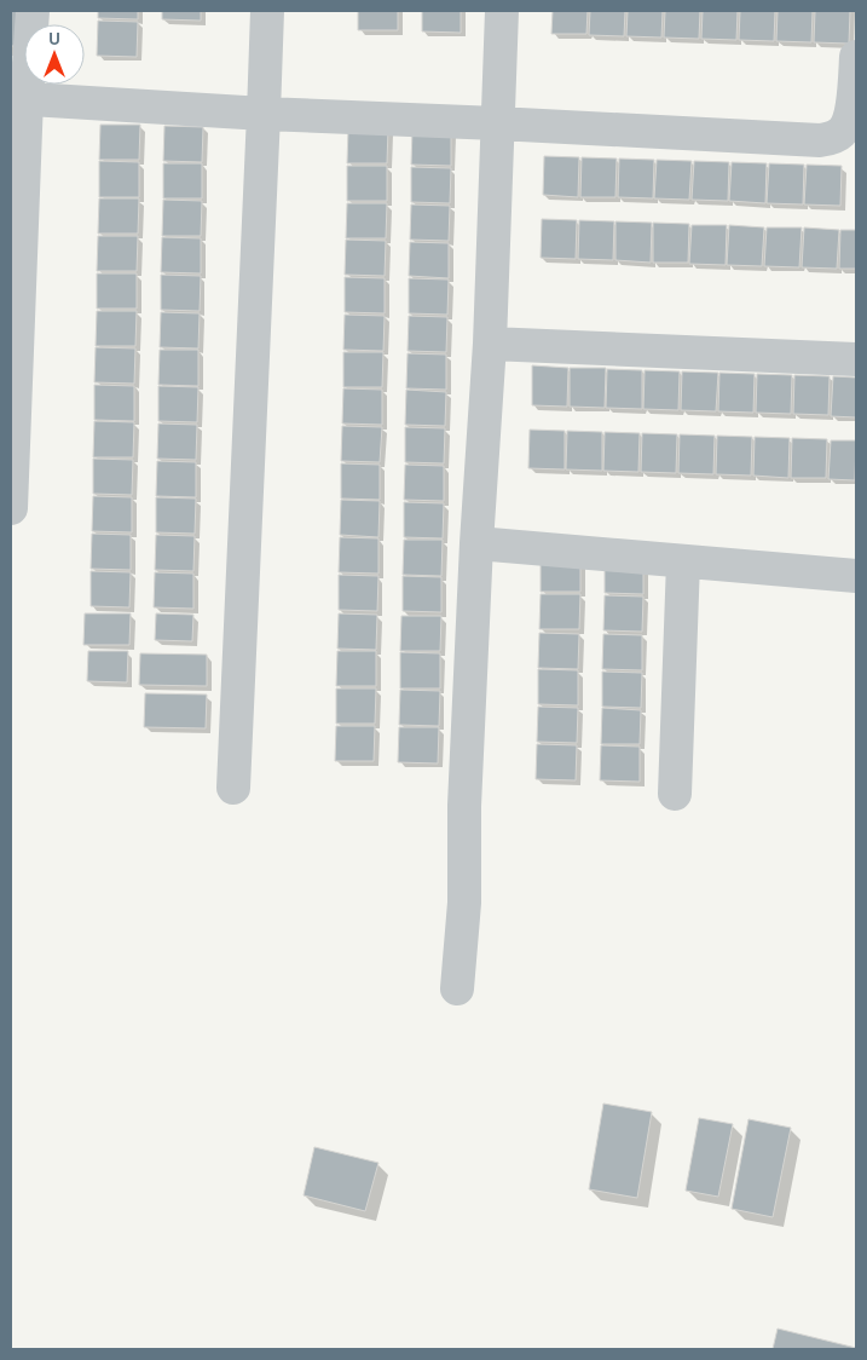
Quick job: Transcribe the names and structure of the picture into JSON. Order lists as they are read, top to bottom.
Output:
{
  "north": "top"
}
